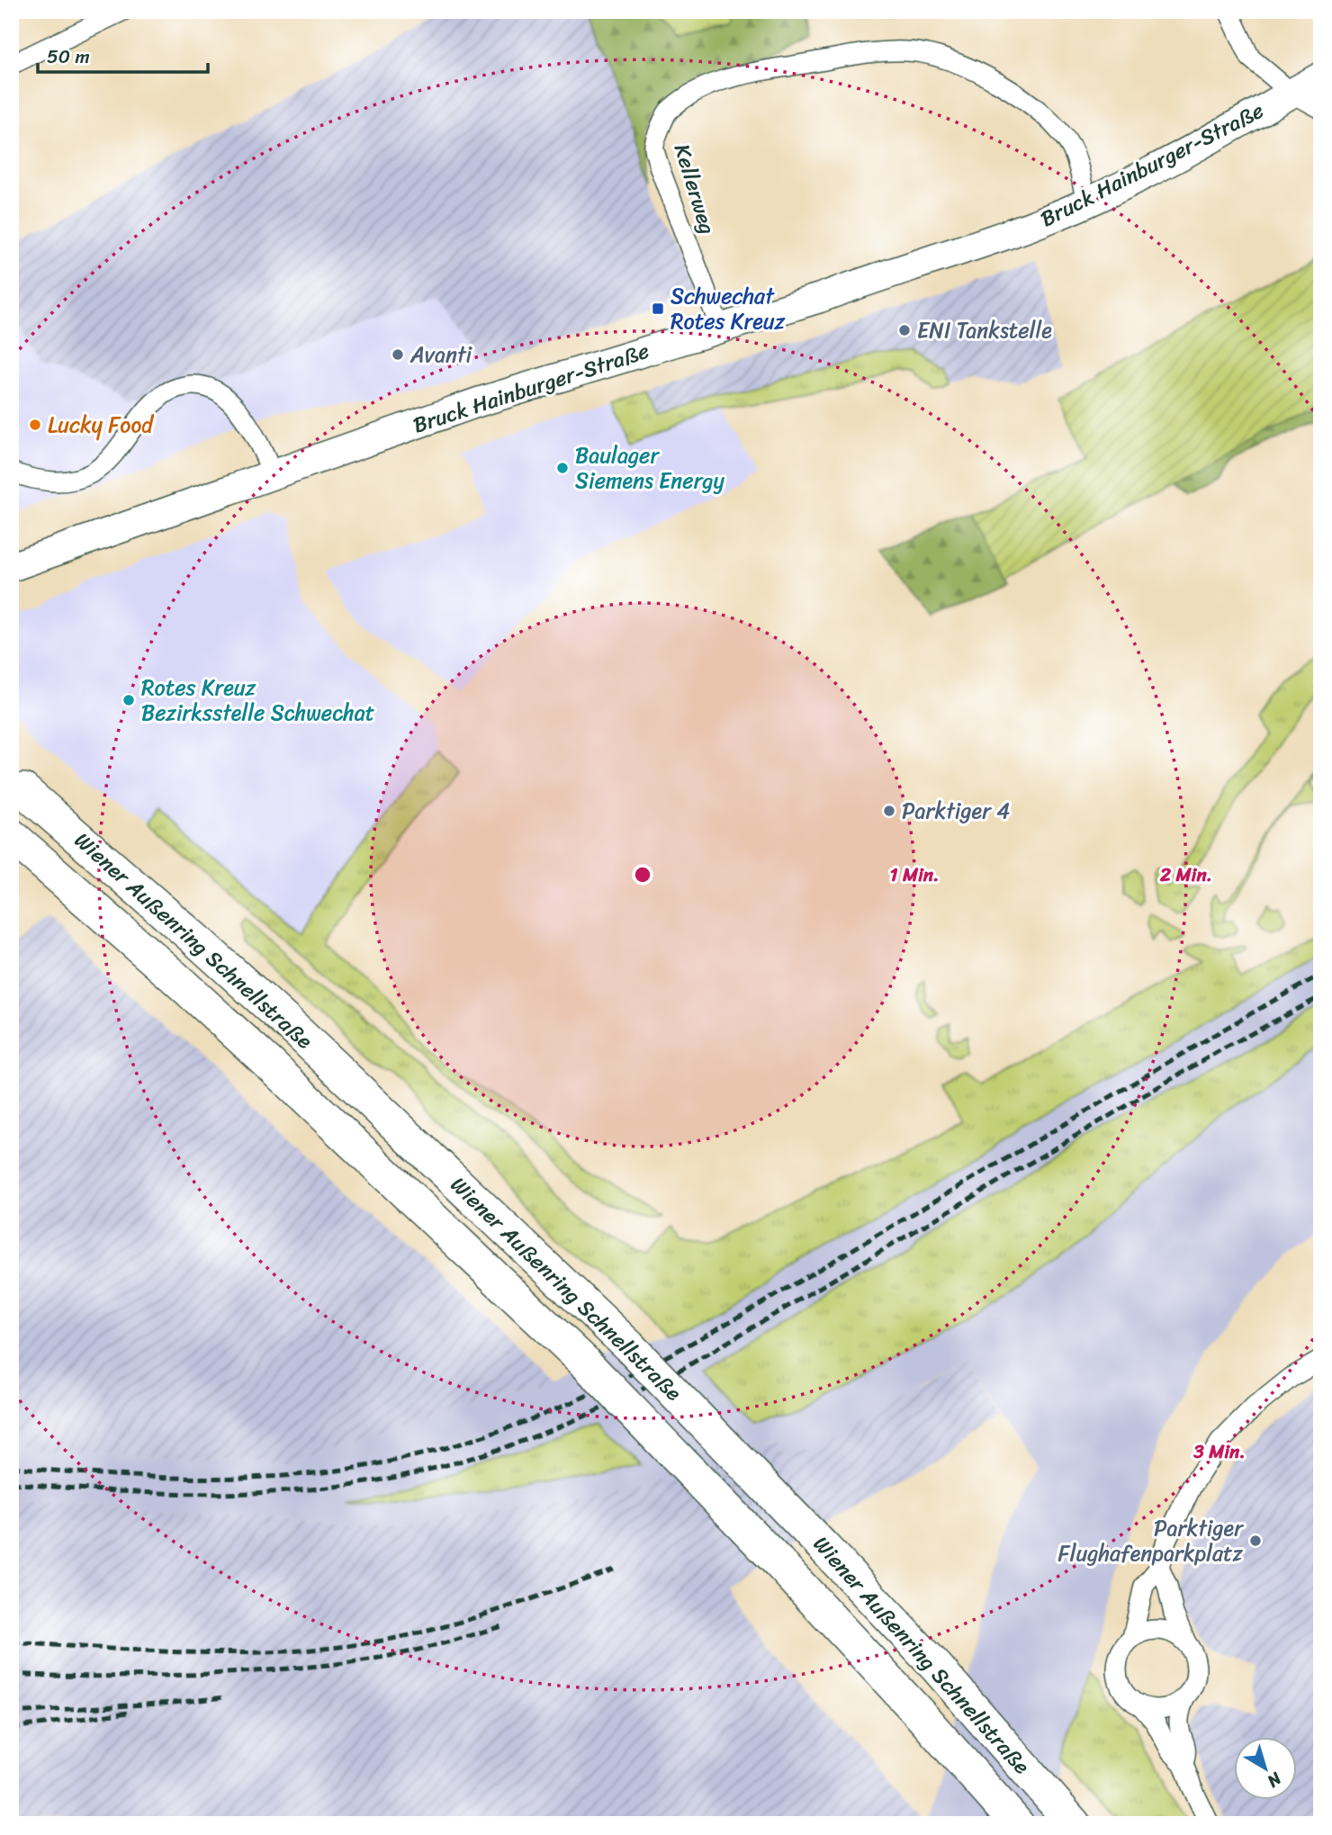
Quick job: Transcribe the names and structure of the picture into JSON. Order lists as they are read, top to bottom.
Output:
{
  "streets": {
    "highway": ["Wiener Außenring Schnellstraße"],
    "main road": ["Bruck Hainburger-Straße"],
    "street": ["Kellerweg"]
  },
  "crossings": [
    ["Bruck Hainburger-Straße", "Kellerweg"]
  ],
  "places": {
    "transit": ["Schwechat Rotes Kreuz"],
    "other": [
      "ENI Tankstelle",
      "Avanti",
      "Lucky Food",
      "Baulager Siemens Energy",
      "Rotes Kreuz Bezirksstelle Schwechat",
      "Parktiger 4",
      "Parktiger Flughafenparkplatz"
    ]
  },
  "scale_bar": "50 m",
  "north": "bottom right",
  "rings": ["1 Min.", "2 Min.", "3 Min."]
}
